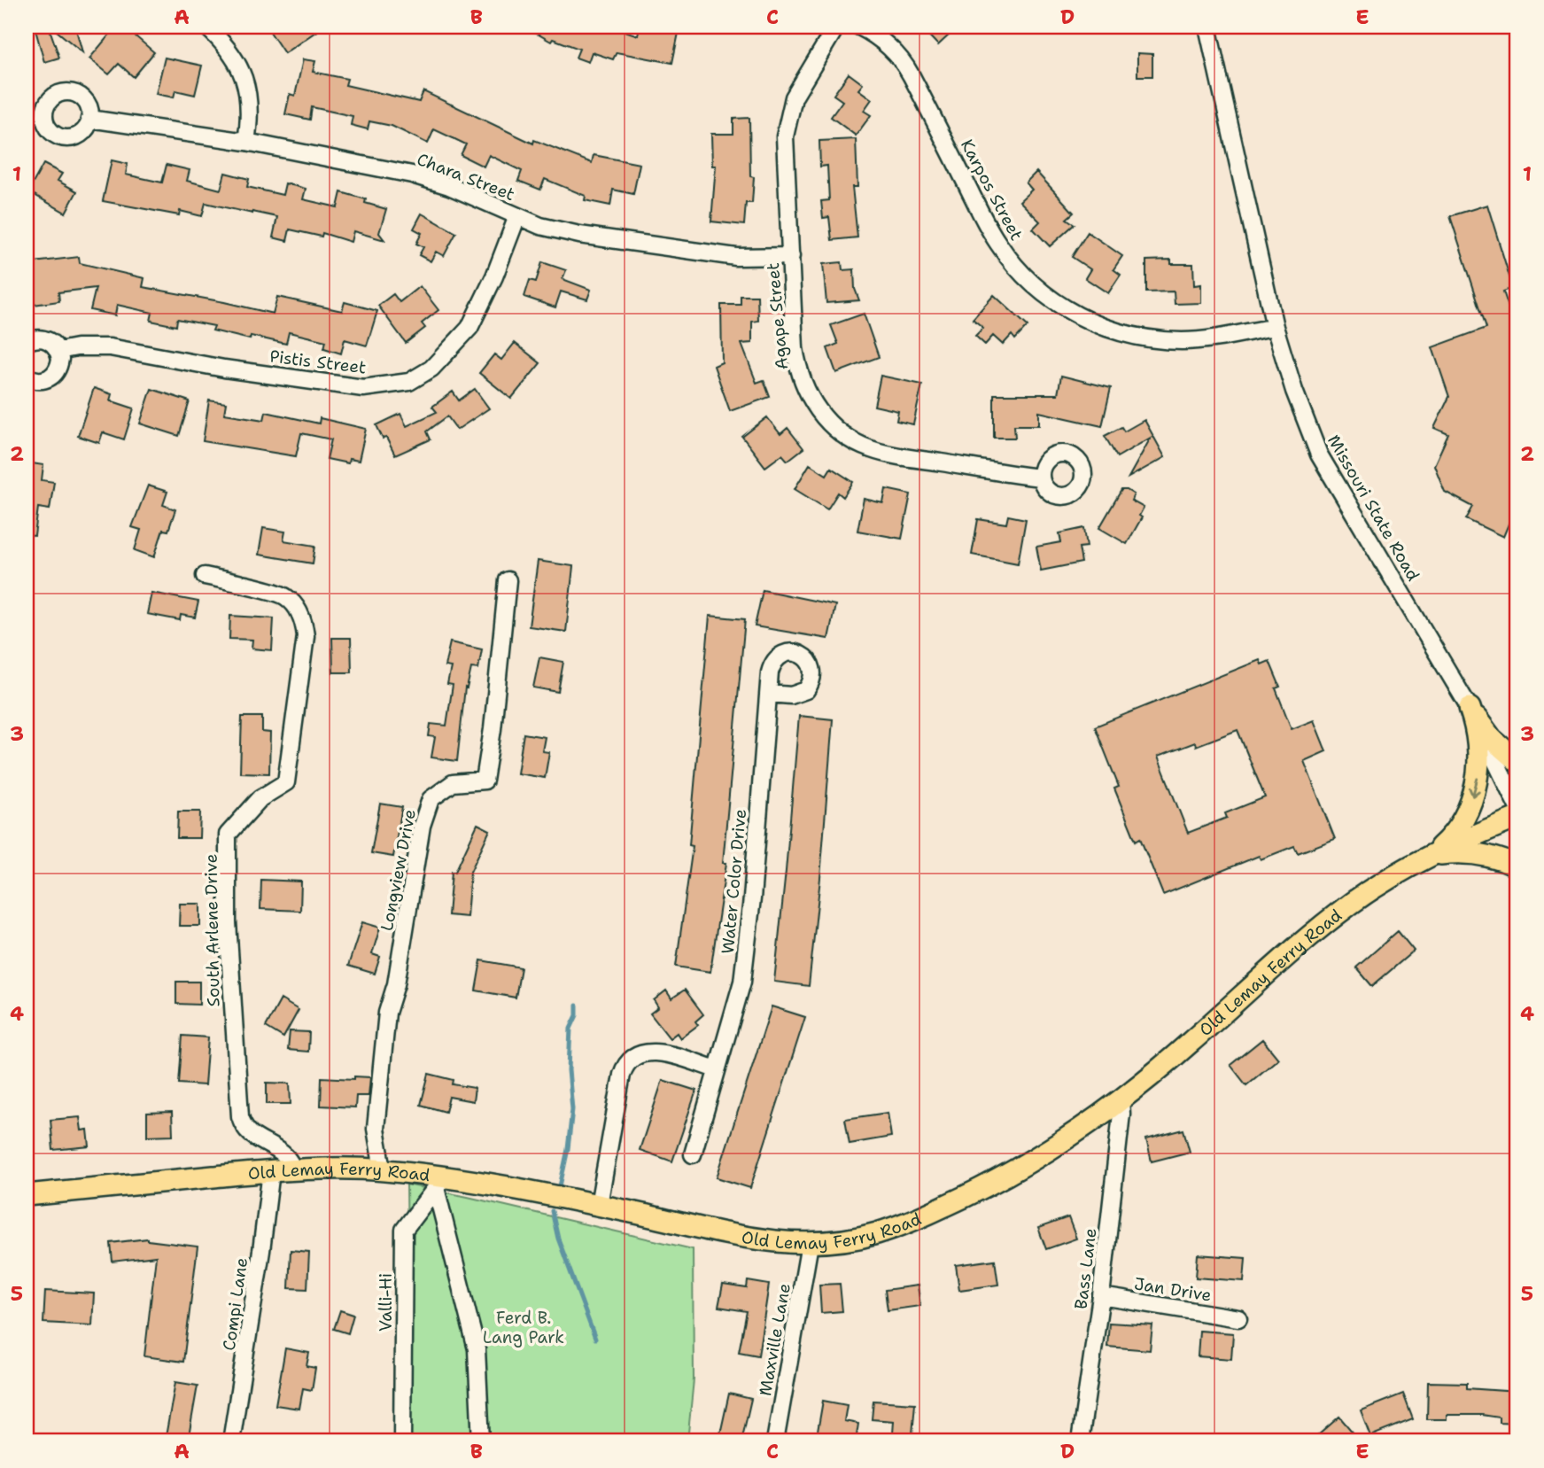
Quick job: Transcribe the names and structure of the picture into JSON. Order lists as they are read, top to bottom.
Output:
{
  "streets": {
    "main road": ["Old Lemay Ferry Road"],
    "street": [
      "Chara Street",
      "Karpos Street",
      "Agape Street",
      "Pistis Street",
      "Missouri State Road",
      "Longview Drive",
      "Water Color Drive",
      "South Arlene Drive",
      "Bass Lane",
      "Jan Drive",
      "Valli-Hi",
      "Compi Lane",
      "Maxville Lane"
    ]
  },
  "crossings": [
    ["Chara Street", "Agape Street"],
    ["Chara Street", "Pistis Street"],
    ["Karpos Street", "Missouri State Road"],
    ["Longview Drive", "Old Lemay Ferry Road"],
    ["South Arlene Drive", "Old Lemay Ferry Road"],
    ["Old Lemay Ferry Road", "Bass Lane"],
    ["Old Lemay Ferry Road", "Valli-Hi"],
    ["Old Lemay Ferry Road", "Compi Lane"],
    ["Old Lemay Ferry Road", "Maxville Lane"],
    ["Bass Lane", "Jan Drive"]
  ],
  "parks": ["Ferd B. Lang Park"],
  "grid": {
    "columns": [
      "A",
      "B",
      "C",
      "D",
      "E"
    ],
    "rows": [
      "1",
      "2",
      "3",
      "4",
      "5"
    ]
  }
}
